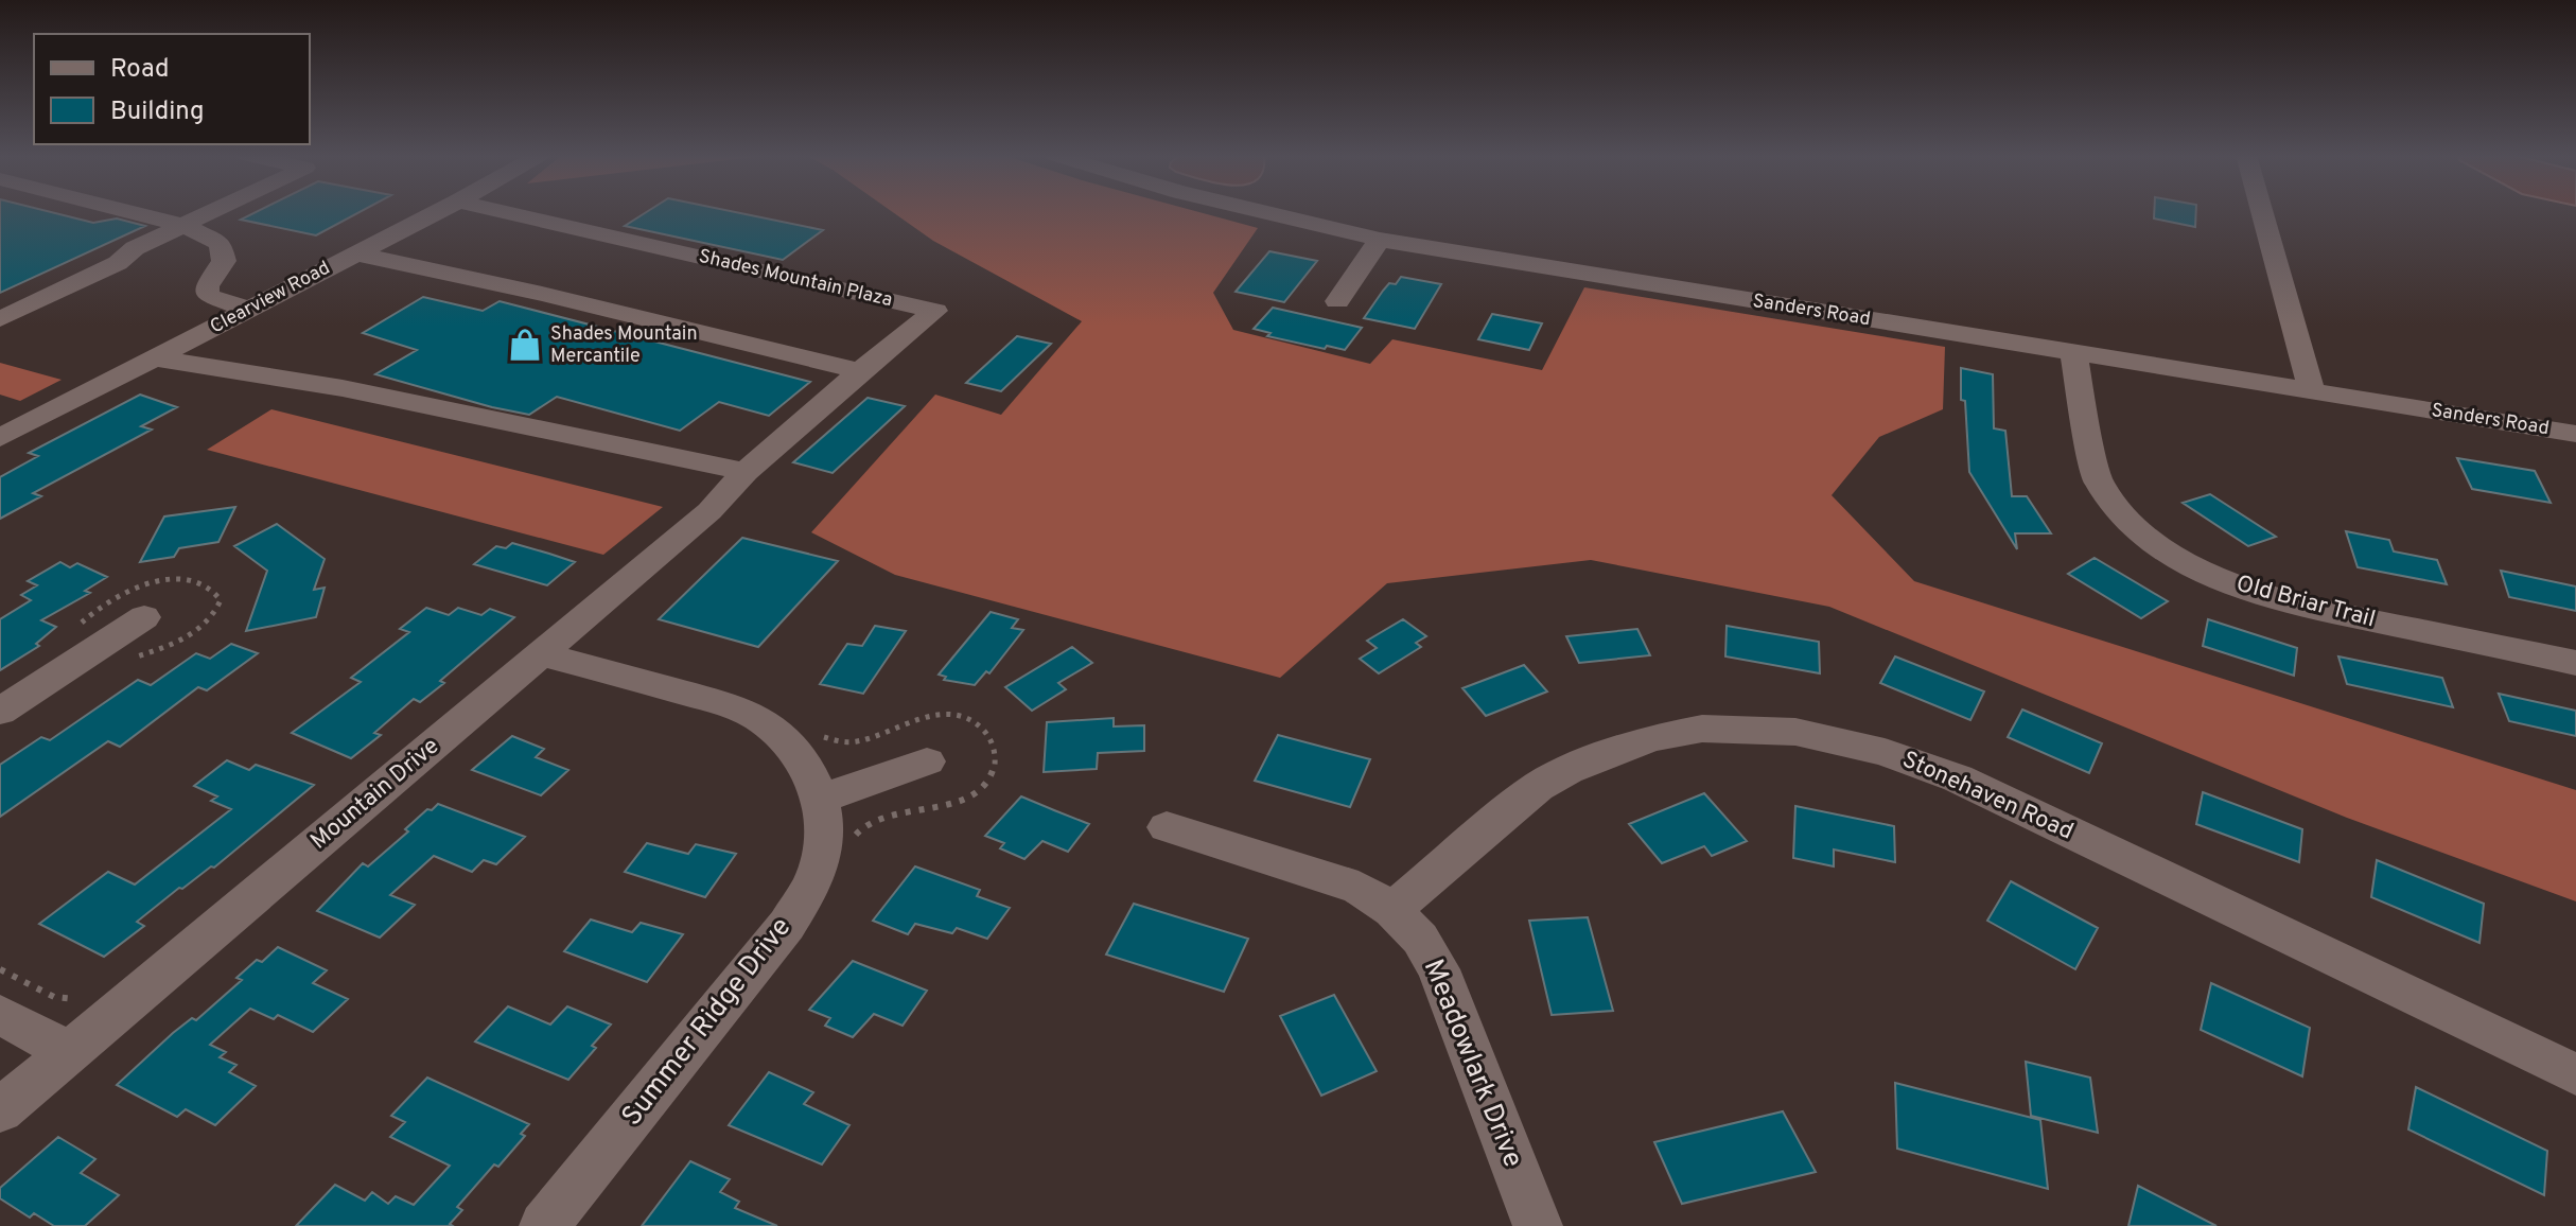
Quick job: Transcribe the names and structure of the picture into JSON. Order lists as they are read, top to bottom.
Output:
{
  "streets": {
    "street": [
      "Shades Mountain Plaza",
      "Clearview Road",
      "Sanders Road",
      "Old Briar Trail",
      "Mountain Drive",
      "Stonehaven Road",
      "Summer Ridge Drive",
      "Meadowlark Drive"
    ]
  },
  "crossings": [
    ["Shades Mountain Plaza", "Mountain Drive"],
    ["Sanders Road", "Old Briar Trail"],
    ["Stonehaven Road", "Meadowlark Drive"]
  ],
  "places": {
    "shop": ["Shades Mountain Mercantile"]
  },
  "legend": ["Road", "Building"]
}
